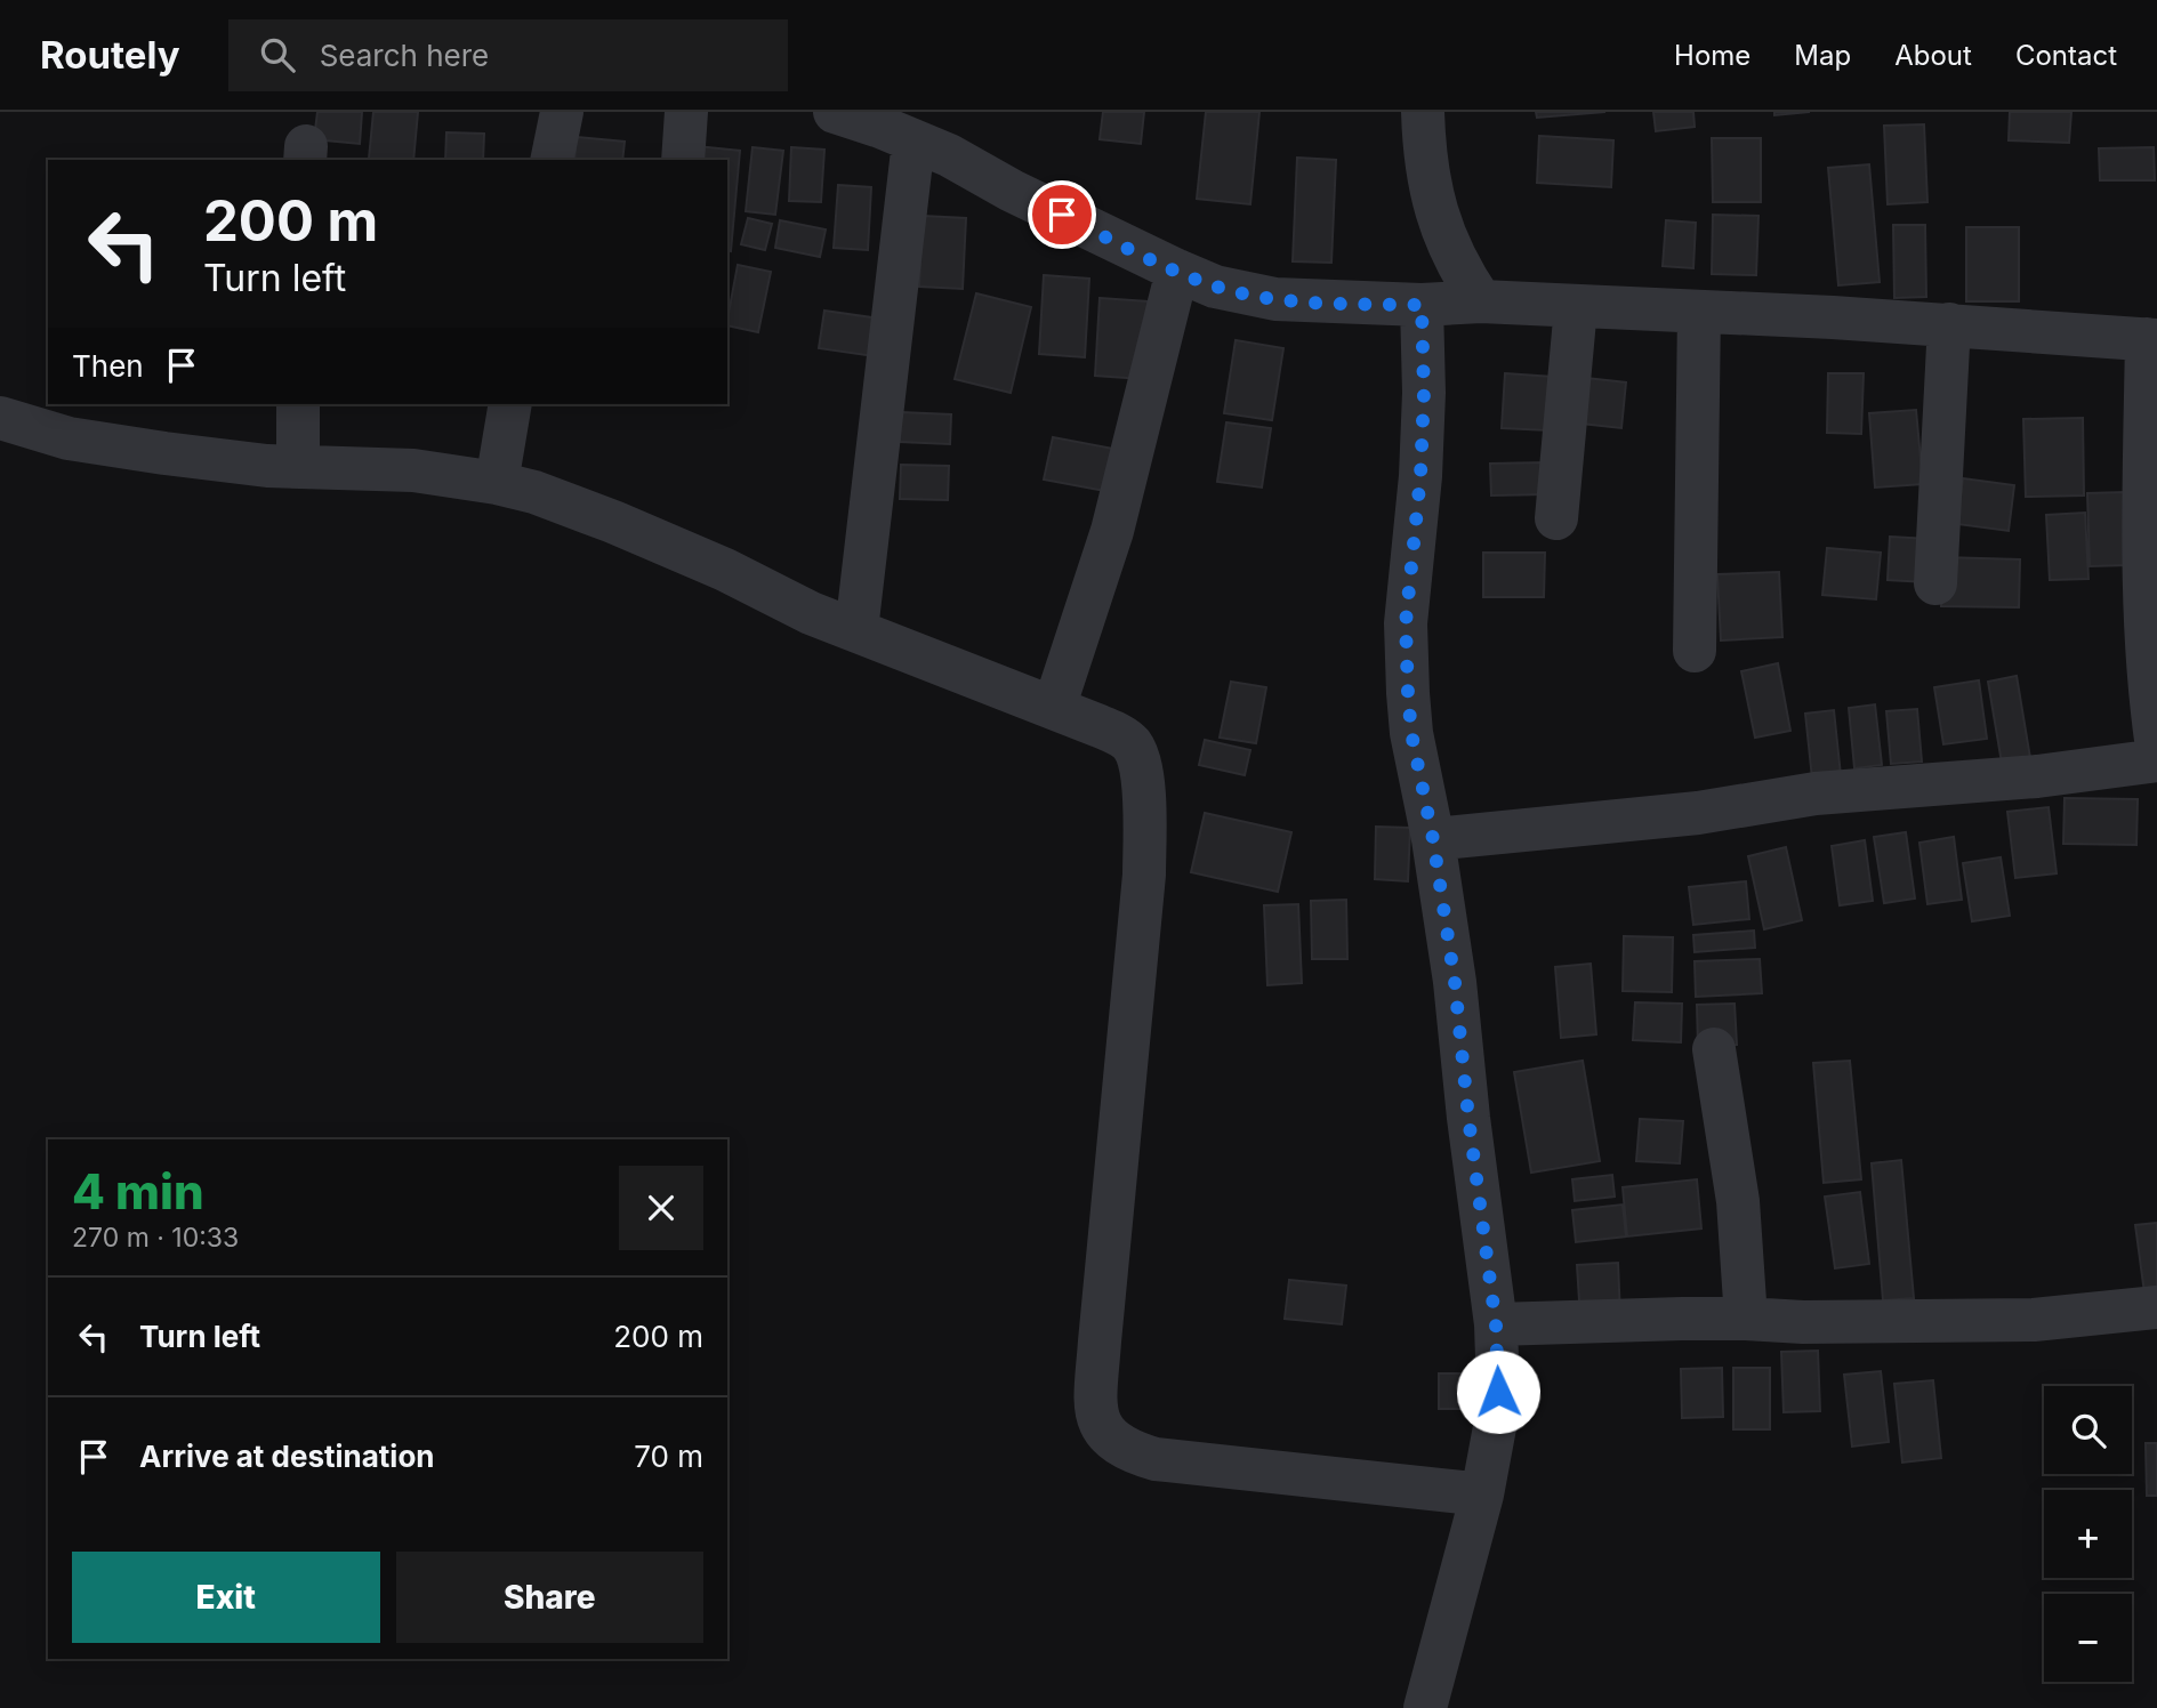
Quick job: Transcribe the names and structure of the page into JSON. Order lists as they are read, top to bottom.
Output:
{
  "page": {
    "header": "Routely",
    "search": "Search here",
    "nav": [
      "Home",
      "Map",
      "About",
      "Contact"
    ],
    "turn": ["200 m", "Turn left"],
    "then": "Then",
    "heading": ["4 min", "270 m · 10:33"],
    "list": [
      {
        "name": "Turn left",
        "value": "200 m"
      },
      {
        "name": "Arrive at destination",
        "value": "70 m"
      }
    ],
    "map_buttons": ["+", "−"],
    "buttons": ["Exit", "Share"]
  }
}
